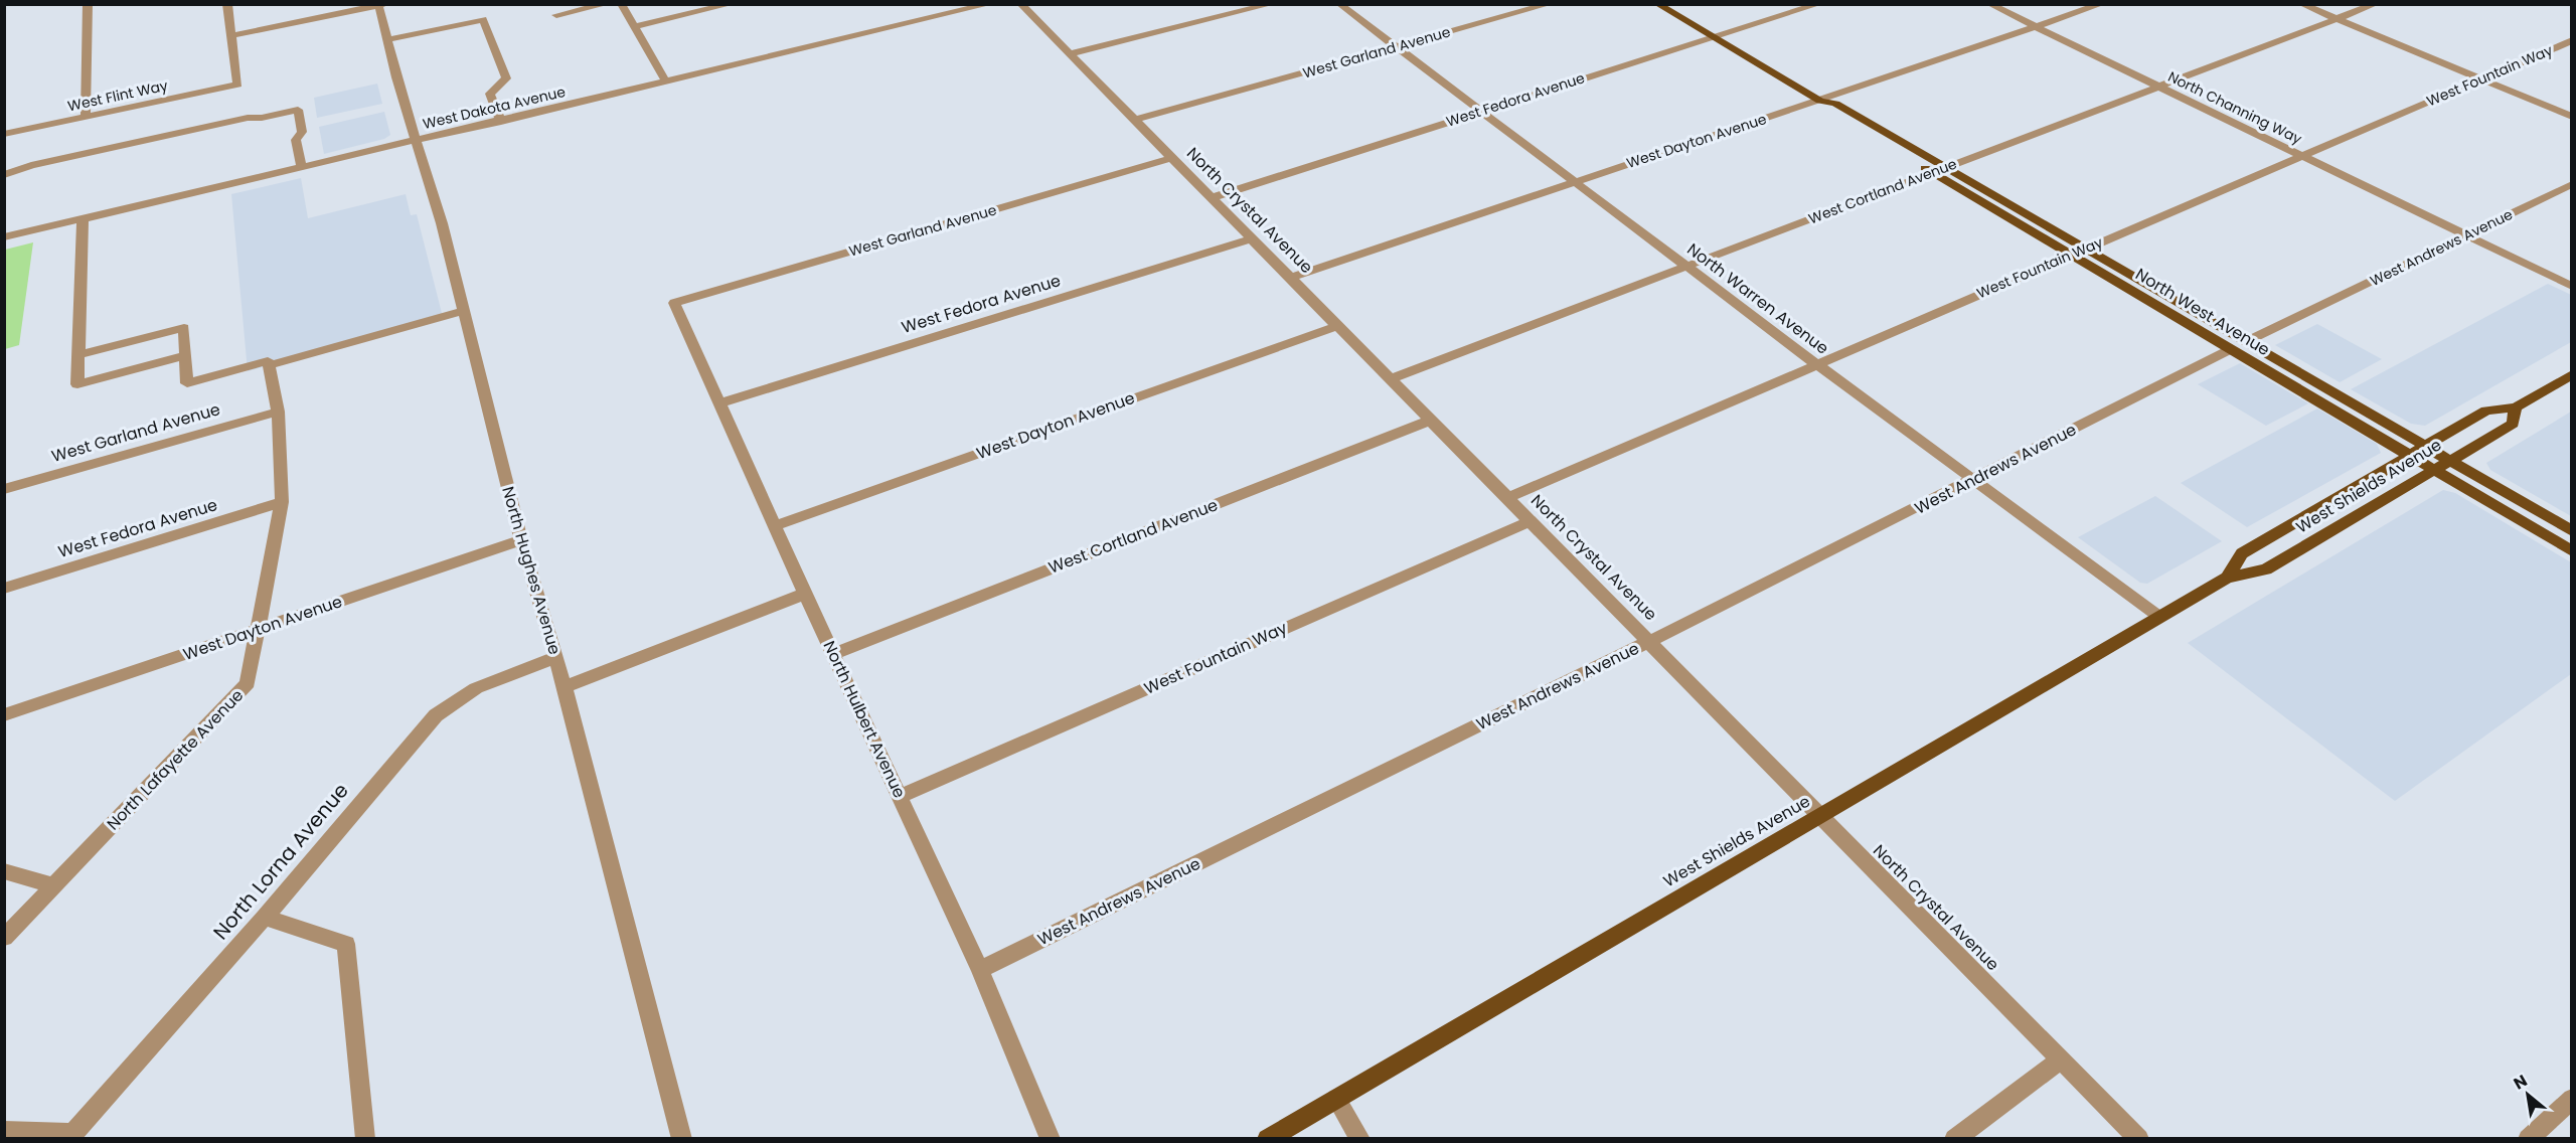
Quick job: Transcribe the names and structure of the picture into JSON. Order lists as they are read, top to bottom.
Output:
{
  "streets": {
    "main road": ["North West Avenue", "West Shields Avenue"],
    "street": [
      "West Garland Avenue",
      "West Fountain Way",
      "West Flint Way",
      "West Fedora Avenue",
      "West Dakota Avenue",
      "North Channing Way",
      "West Dayton Avenue",
      "West Cortland Avenue",
      "North Crystal Avenue",
      "West Andrews Avenue",
      "North Warren Avenue",
      "North Hughes Avenue",
      "North Hulbert Avenue",
      "North Lafayette Avenue",
      "North Lorna Avenue"
    ]
  },
  "crossings": [
    ["West Garland Avenue", "North Crystal Avenue"],
    ["West Garland Avenue", "North Warren Avenue"],
    ["West Garland Avenue", "North Hulbert Avenue"],
    ["West Garland Avenue", "North Lafayette Avenue"],
    ["West Fountain Way", "North Channing Way"],
    ["West Fountain Way", "North Crystal Avenue"],
    ["West Fountain Way", "North Warren Avenue"],
    ["West Fountain Way", "North West Avenue"],
    ["West Fountain Way", "North Hulbert Avenue"],
    ["West Fedora Avenue", "North Crystal Avenue"],
    ["West Fedora Avenue", "North Warren Avenue"],
    ["West Fedora Avenue", "North West Avenue"],
    ["West Fedora Avenue", "North Hulbert Avenue"],
    ["West Fedora Avenue", "North Lafayette Avenue"],
    ["West Dakota Avenue", "North Hughes Avenue"],
    ["North Channing Way", "West Dayton Avenue"],
    ["North Channing Way", "West Cortland Avenue"],
    ["North Channing Way", "West Andrews Avenue"],
    ["West Dayton Avenue", "North Crystal Avenue"],
    ["West Dayton Avenue", "North Warren Avenue"],
    ["West Dayton Avenue", "North West Avenue"],
    ["West Dayton Avenue", "North Hughes Avenue"],
    ["West Dayton Avenue", "North Hulbert Avenue"],
    ["West Dayton Avenue", "North Lafayette Avenue"],
    ["West Cortland Avenue", "North Crystal Avenue"],
    ["West Cortland Avenue", "North Warren Avenue"],
    ["West Cortland Avenue", "North West Avenue"],
    ["West Cortland Avenue", "North Hulbert Avenue"],
    ["North Crystal Avenue", "West Andrews Avenue"],
    ["North Crystal Avenue", "West Shields Avenue"],
    ["West Andrews Avenue", "North Warren Avenue"],
    ["West Andrews Avenue", "North West Avenue"],
    ["West Andrews Avenue", "North Hulbert Avenue"],
    ["North Warren Avenue", "West Shields Avenue"],
    ["North West Avenue", "West Shields Avenue"],
    ["North Hughes Avenue", "North Lorna Avenue"]
  ],
  "north": "top left"
}
